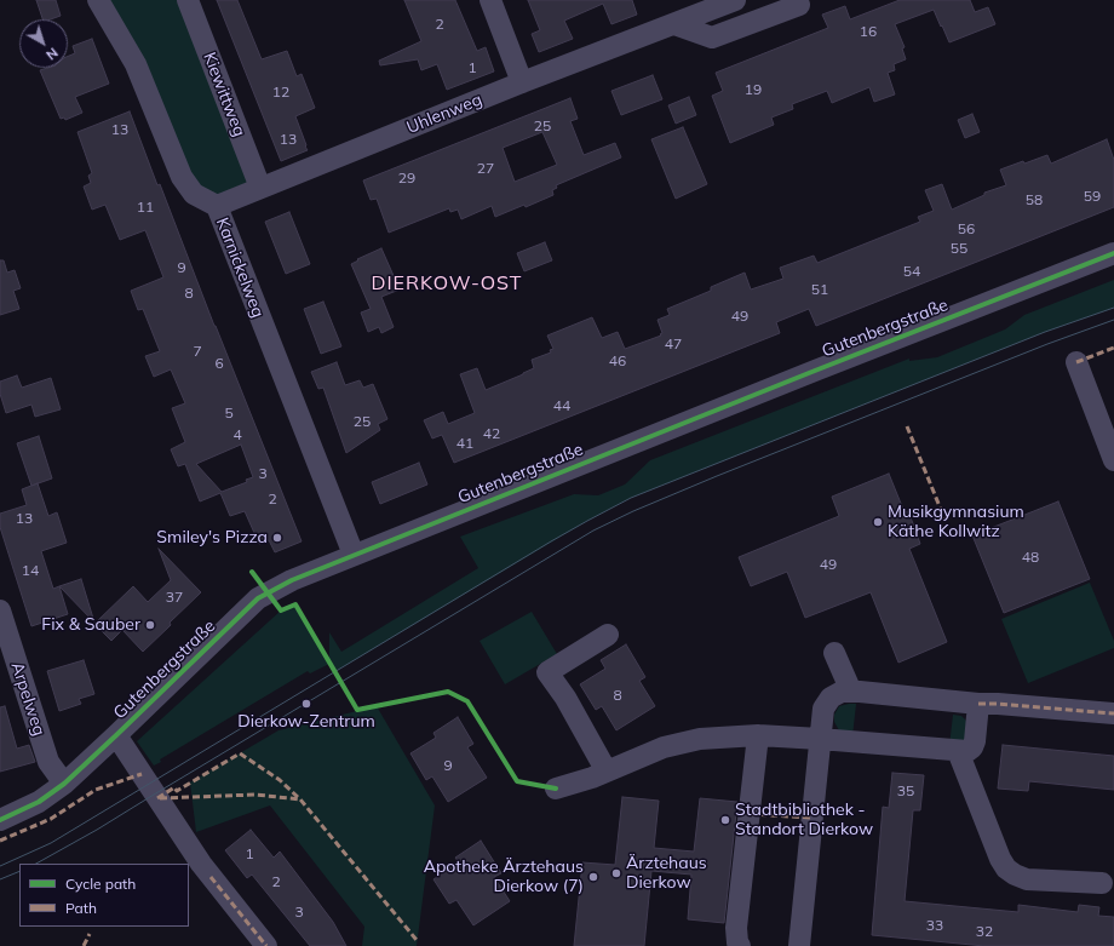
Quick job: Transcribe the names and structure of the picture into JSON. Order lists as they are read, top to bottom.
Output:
{
  "streets": {
    "street": [
      "Kiewittweg",
      "Uhlenweg",
      "Karnickelweg",
      "Gutenbergstraße",
      "Arpelweg"
    ]
  },
  "crossings": [
    ["Kiewittweg", "Uhlenweg"],
    ["Uhlenweg", "Karnickelweg"],
    ["Karnickelweg", "Gutenbergstraße"],
    ["Gutenbergstraße", "Arpelweg"]
  ],
  "districts": ["DIERKOW-OST"],
  "places": [
    "Musikgymnasium Käthe Kollwitz",
    "Smiley's Pizza",
    "Fix & Sauber",
    "Dierkow-Zentrum",
    "Stadtbibliothek - Standort Dierkow",
    "Ärztehaus Dierkow",
    "Apotheke Ärztehaus Dierkow (7)"
  ],
  "house_numbers": [
    "2",
    "16",
    "1",
    "19",
    "12",
    "25",
    "13",
    "13",
    "27",
    "29",
    "59",
    "58",
    "11",
    "56",
    "55",
    "9",
    "54",
    "51",
    "8",
    "49",
    "47",
    "7",
    "46",
    "6",
    "44",
    "5",
    "25",
    "42",
    "4",
    "41",
    "3",
    "2",
    "13",
    "48",
    "49",
    "14",
    "37",
    "8",
    "9",
    "35",
    "1",
    "2",
    "3",
    "33",
    "32"
  ],
  "legend": ["Cycle path", "Path"],
  "north": "bottom right"
}
